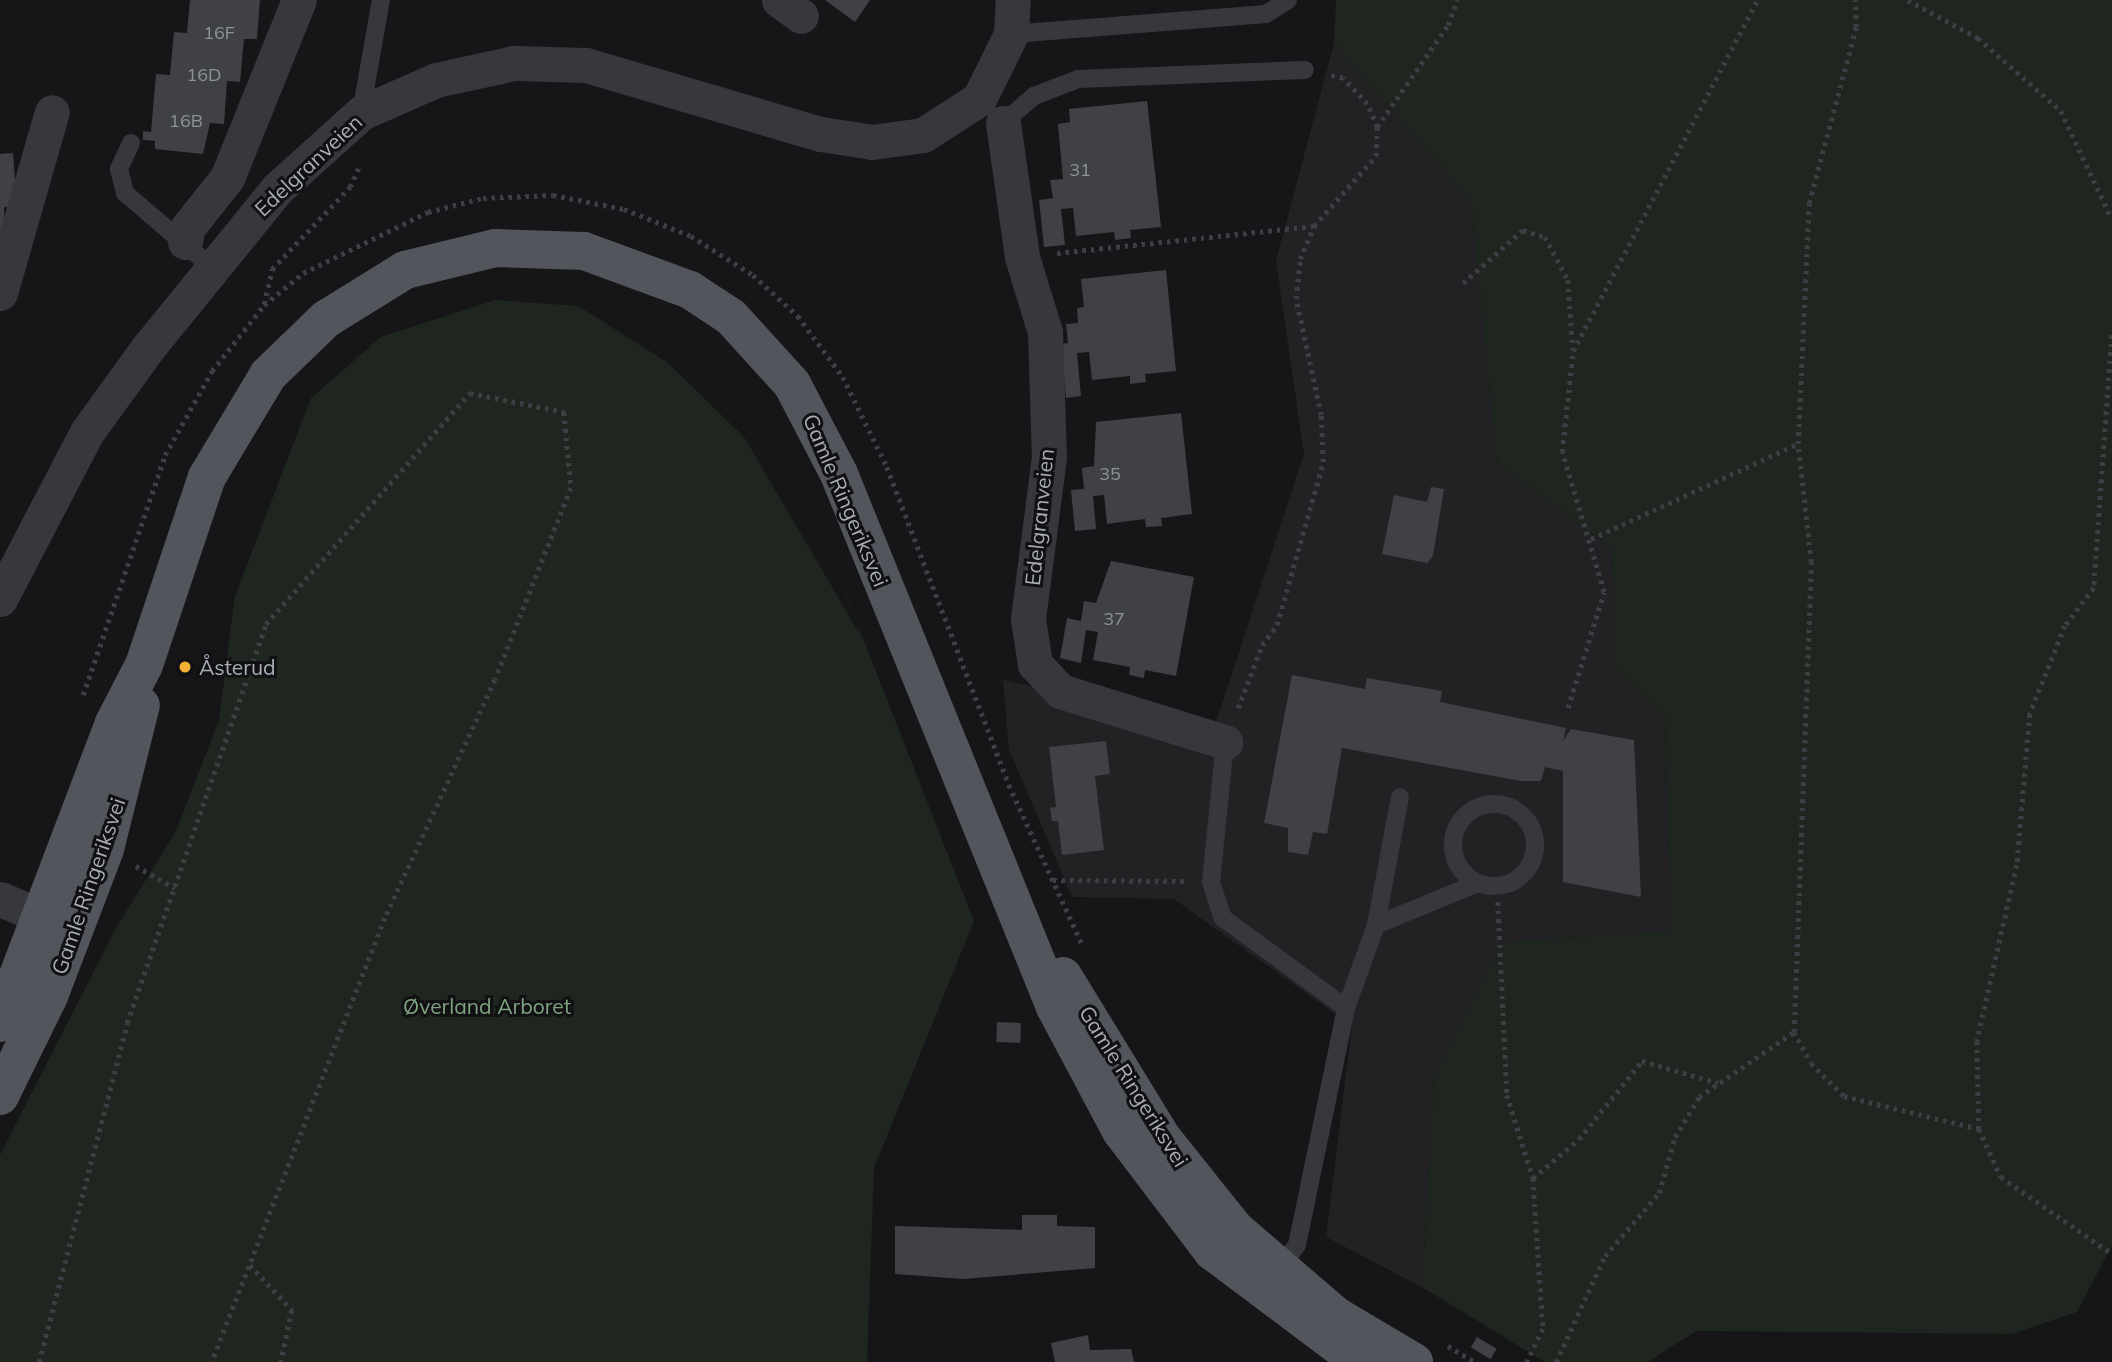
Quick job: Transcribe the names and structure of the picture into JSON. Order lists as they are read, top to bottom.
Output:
{
  "streets": {
    "main road": ["Gamle Ringeriksvei"],
    "street": ["Edelgranveien"]
  },
  "parks": ["Øverland Arboret"],
  "places": ["Åsterud"],
  "house_numbers": [
    "16F",
    "16D",
    "16B",
    "31",
    "35",
    "37"
  ]
}
